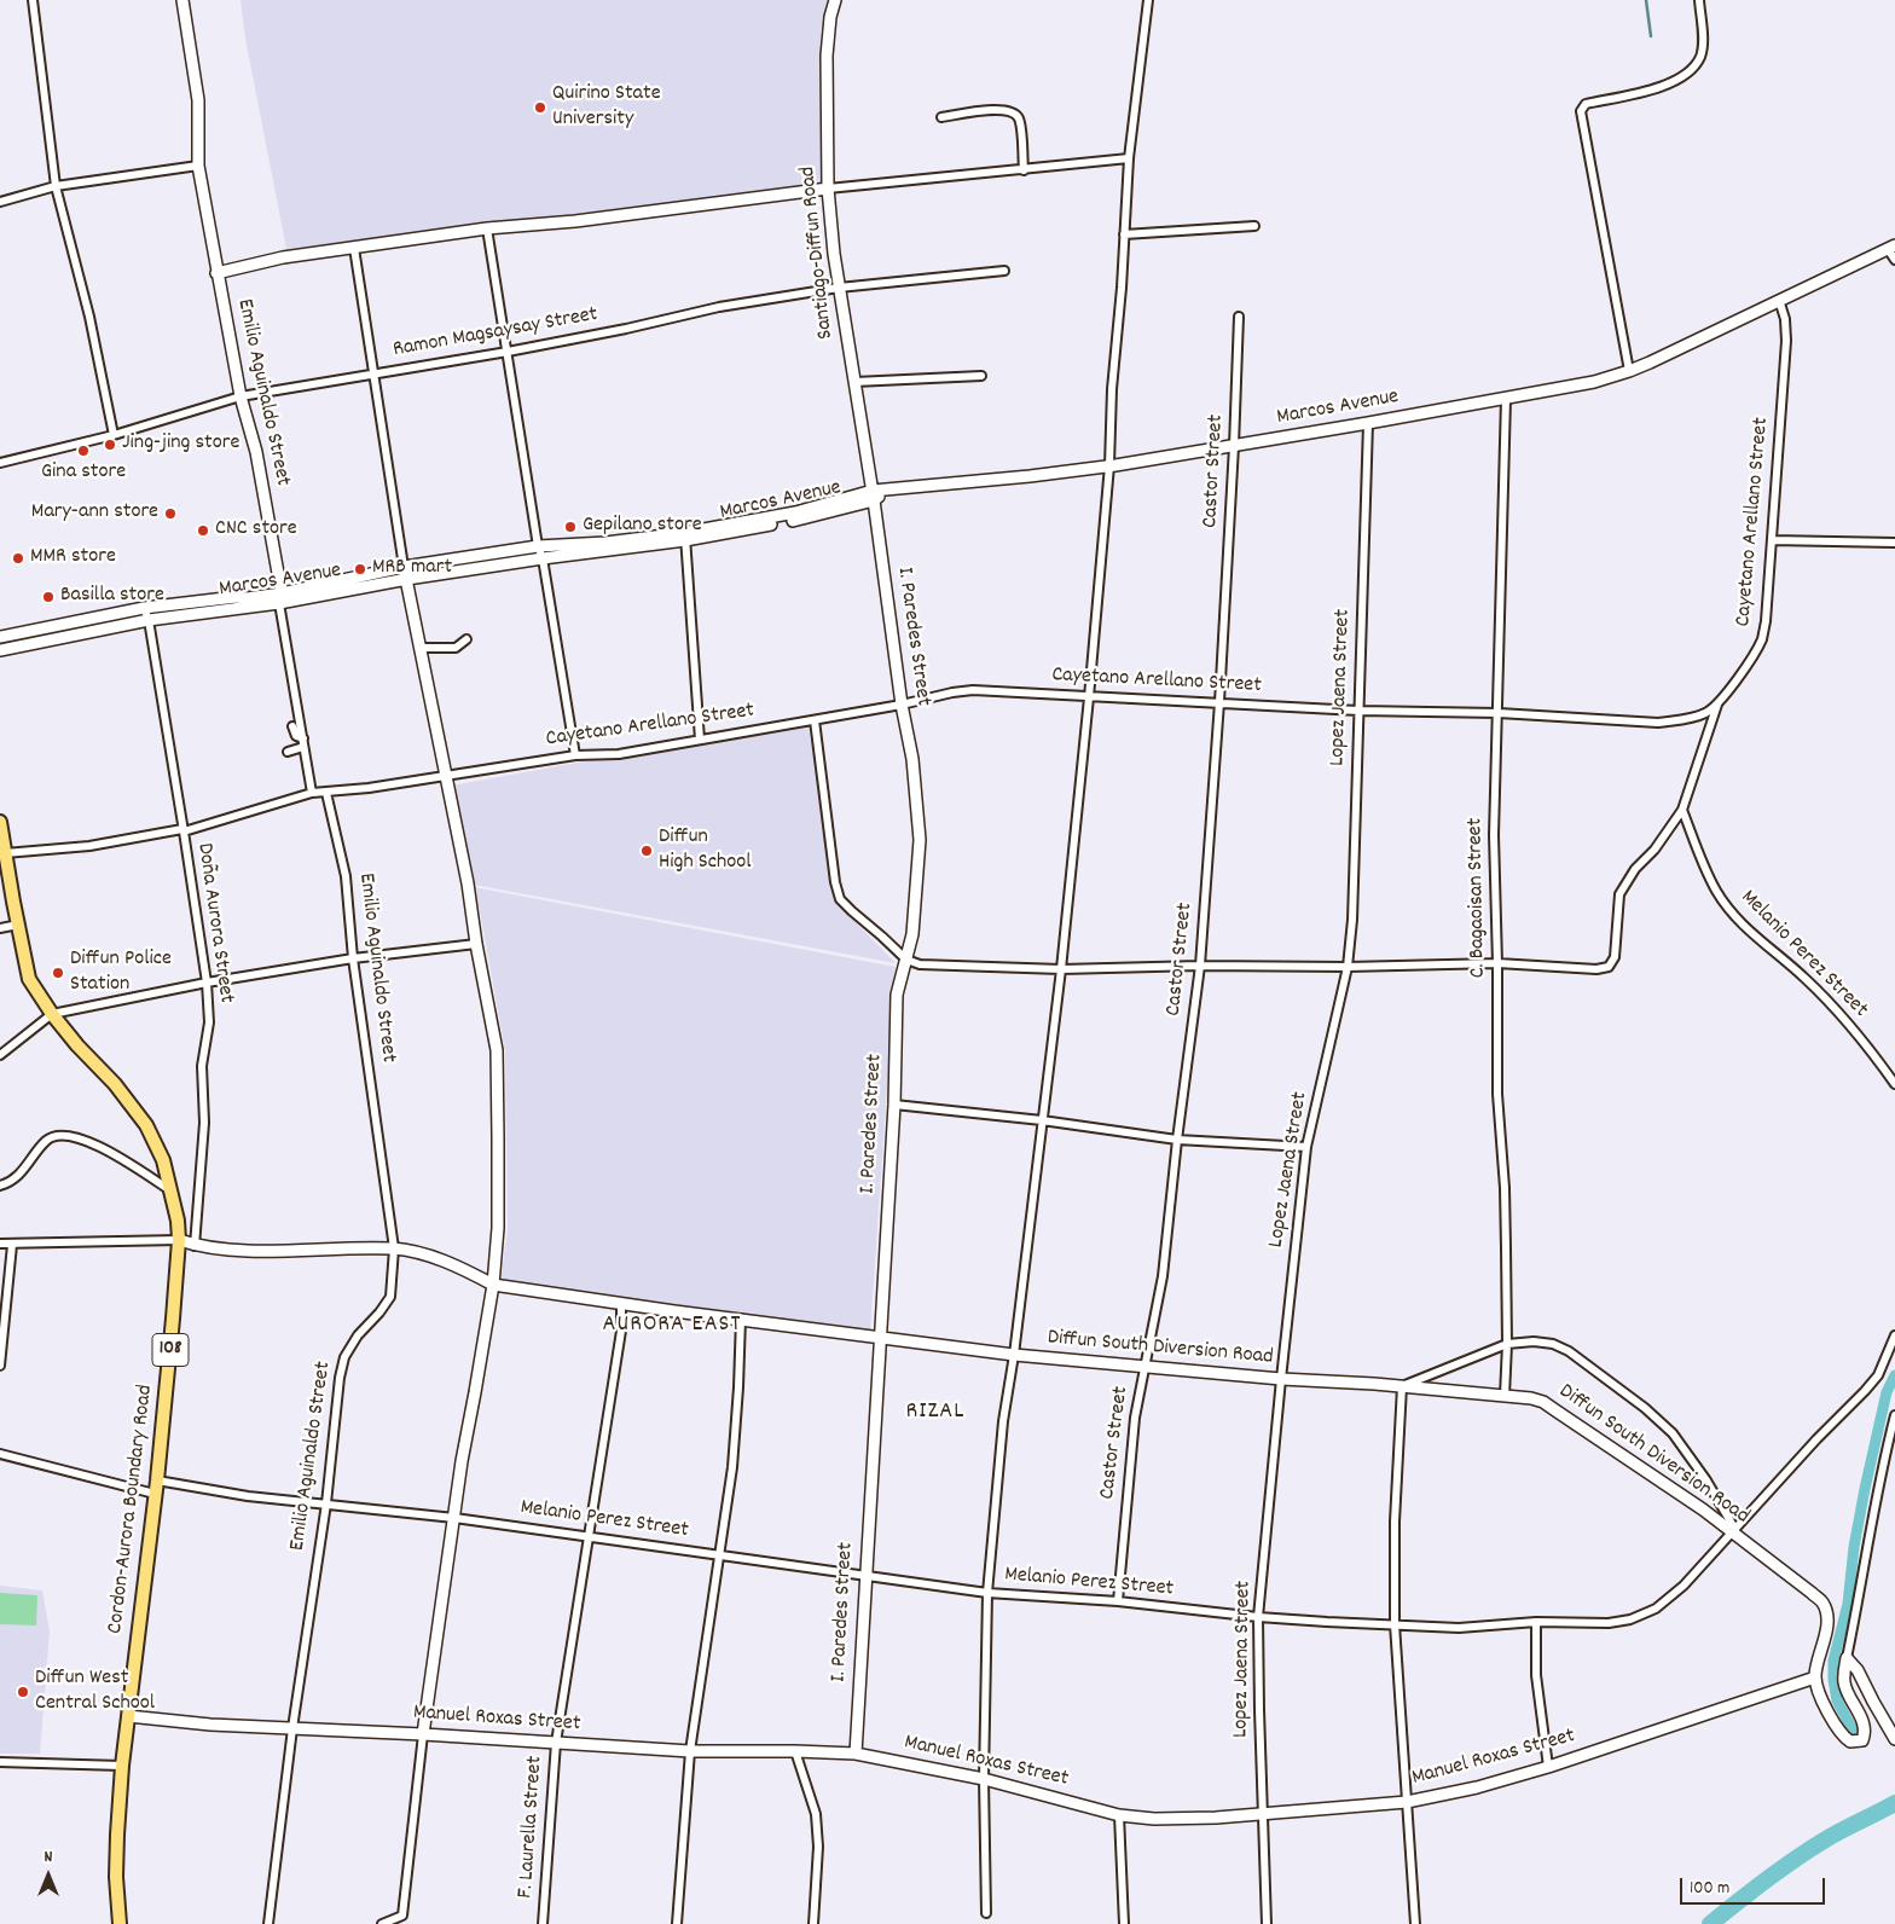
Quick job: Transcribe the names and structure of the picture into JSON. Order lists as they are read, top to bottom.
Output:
{
  "streets": {
    "main road": ["108", "Cordon-Aurora Boundary Road"],
    "street": [
      "Santiago-Diffun Road",
      "Ramon Magsaysay Street",
      "Emilio Aguinaldo Street",
      "Marcos Avenue",
      "Castor Street",
      "Cayetano Arellano Street",
      "I. Paredes Street",
      "Lopez Jaena Street",
      "C. Bagaoisan Street",
      "Doña Aurora Street",
      "Melanio Perez Street",
      "Diffun South Diversion Road",
      "Manuel Roxas Street",
      "F. Laurella Street"
    ]
  },
  "crossings": [
    ["Santiago-Diffun Road", "Ramon Magsaysay Street"],
    ["Santiago-Diffun Road", "Marcos Avenue"],
    ["Santiago-Diffun Road", "I. Paredes Street"],
    ["Ramon Magsaysay Street", "Emilio Aguinaldo Street"],
    ["Emilio Aguinaldo Street", "Marcos Avenue"],
    ["Emilio Aguinaldo Street", "Cayetano Arellano Street"],
    ["Emilio Aguinaldo Street", "Melanio Perez Street"],
    ["Emilio Aguinaldo Street", "Manuel Roxas Street"],
    ["Marcos Avenue", "Castor Street"],
    ["Marcos Avenue", "Cayetano Arellano Street"],
    ["Marcos Avenue", "I. Paredes Street"],
    ["Marcos Avenue", "Lopez Jaena Street"],
    ["Marcos Avenue", "C. Bagaoisan Street"],
    ["Marcos Avenue", "Doña Aurora Street"],
    ["Castor Street", "Cayetano Arellano Street"],
    ["Castor Street", "Melanio Perez Street"],
    ["Castor Street", "Diffun South Diversion Road"],
    ["Cayetano Arellano Street", "I. Paredes Street"],
    ["Cayetano Arellano Street", "Lopez Jaena Street"],
    ["Cayetano Arellano Street", "C. Bagaoisan Street"],
    ["Cayetano Arellano Street", "Doña Aurora Street"],
    ["Cayetano Arellano Street", "Cordon-Aurora Boundary Road"],
    ["I. Paredes Street", "Melanio Perez Street"],
    ["I. Paredes Street", "Diffun South Diversion Road"],
    ["I. Paredes Street", "Manuel Roxas Street"],
    ["Lopez Jaena Street", "Melanio Perez Street"],
    ["Lopez Jaena Street", "Diffun South Diversion Road"],
    ["Lopez Jaena Street", "Manuel Roxas Street"],
    ["C. Bagaoisan Street", "Diffun South Diversion Road"],
    ["Melanio Perez Street", "Diffun South Diversion Road"],
    ["Melanio Perez Street", "Cordon-Aurora Boundary Road"],
    ["Melanio Perez Street", "F. Laurella Street"],
    ["Diffun South Diversion Road", "Manuel Roxas Street"],
    ["Diffun South Diversion Road", "F. Laurella Street"],
    ["Cordon-Aurora Boundary Road", "Manuel Roxas Street"],
    ["Manuel Roxas Street", "F. Laurella Street"]
  ],
  "districts": ["AURORA EAST", "RIZAL"],
  "places": [
    "Quirino State University",
    "Jing-jing store",
    "Gina store",
    "Mary-ann store",
    "Gepilano store",
    "CNC store",
    "MMR store",
    "MRB mart",
    "Basilla store",
    "Diffun High School",
    "Diffun Police Station",
    "Diffun West Central School"
  ],
  "scale_bar": "100 m",
  "north": "top"
}
